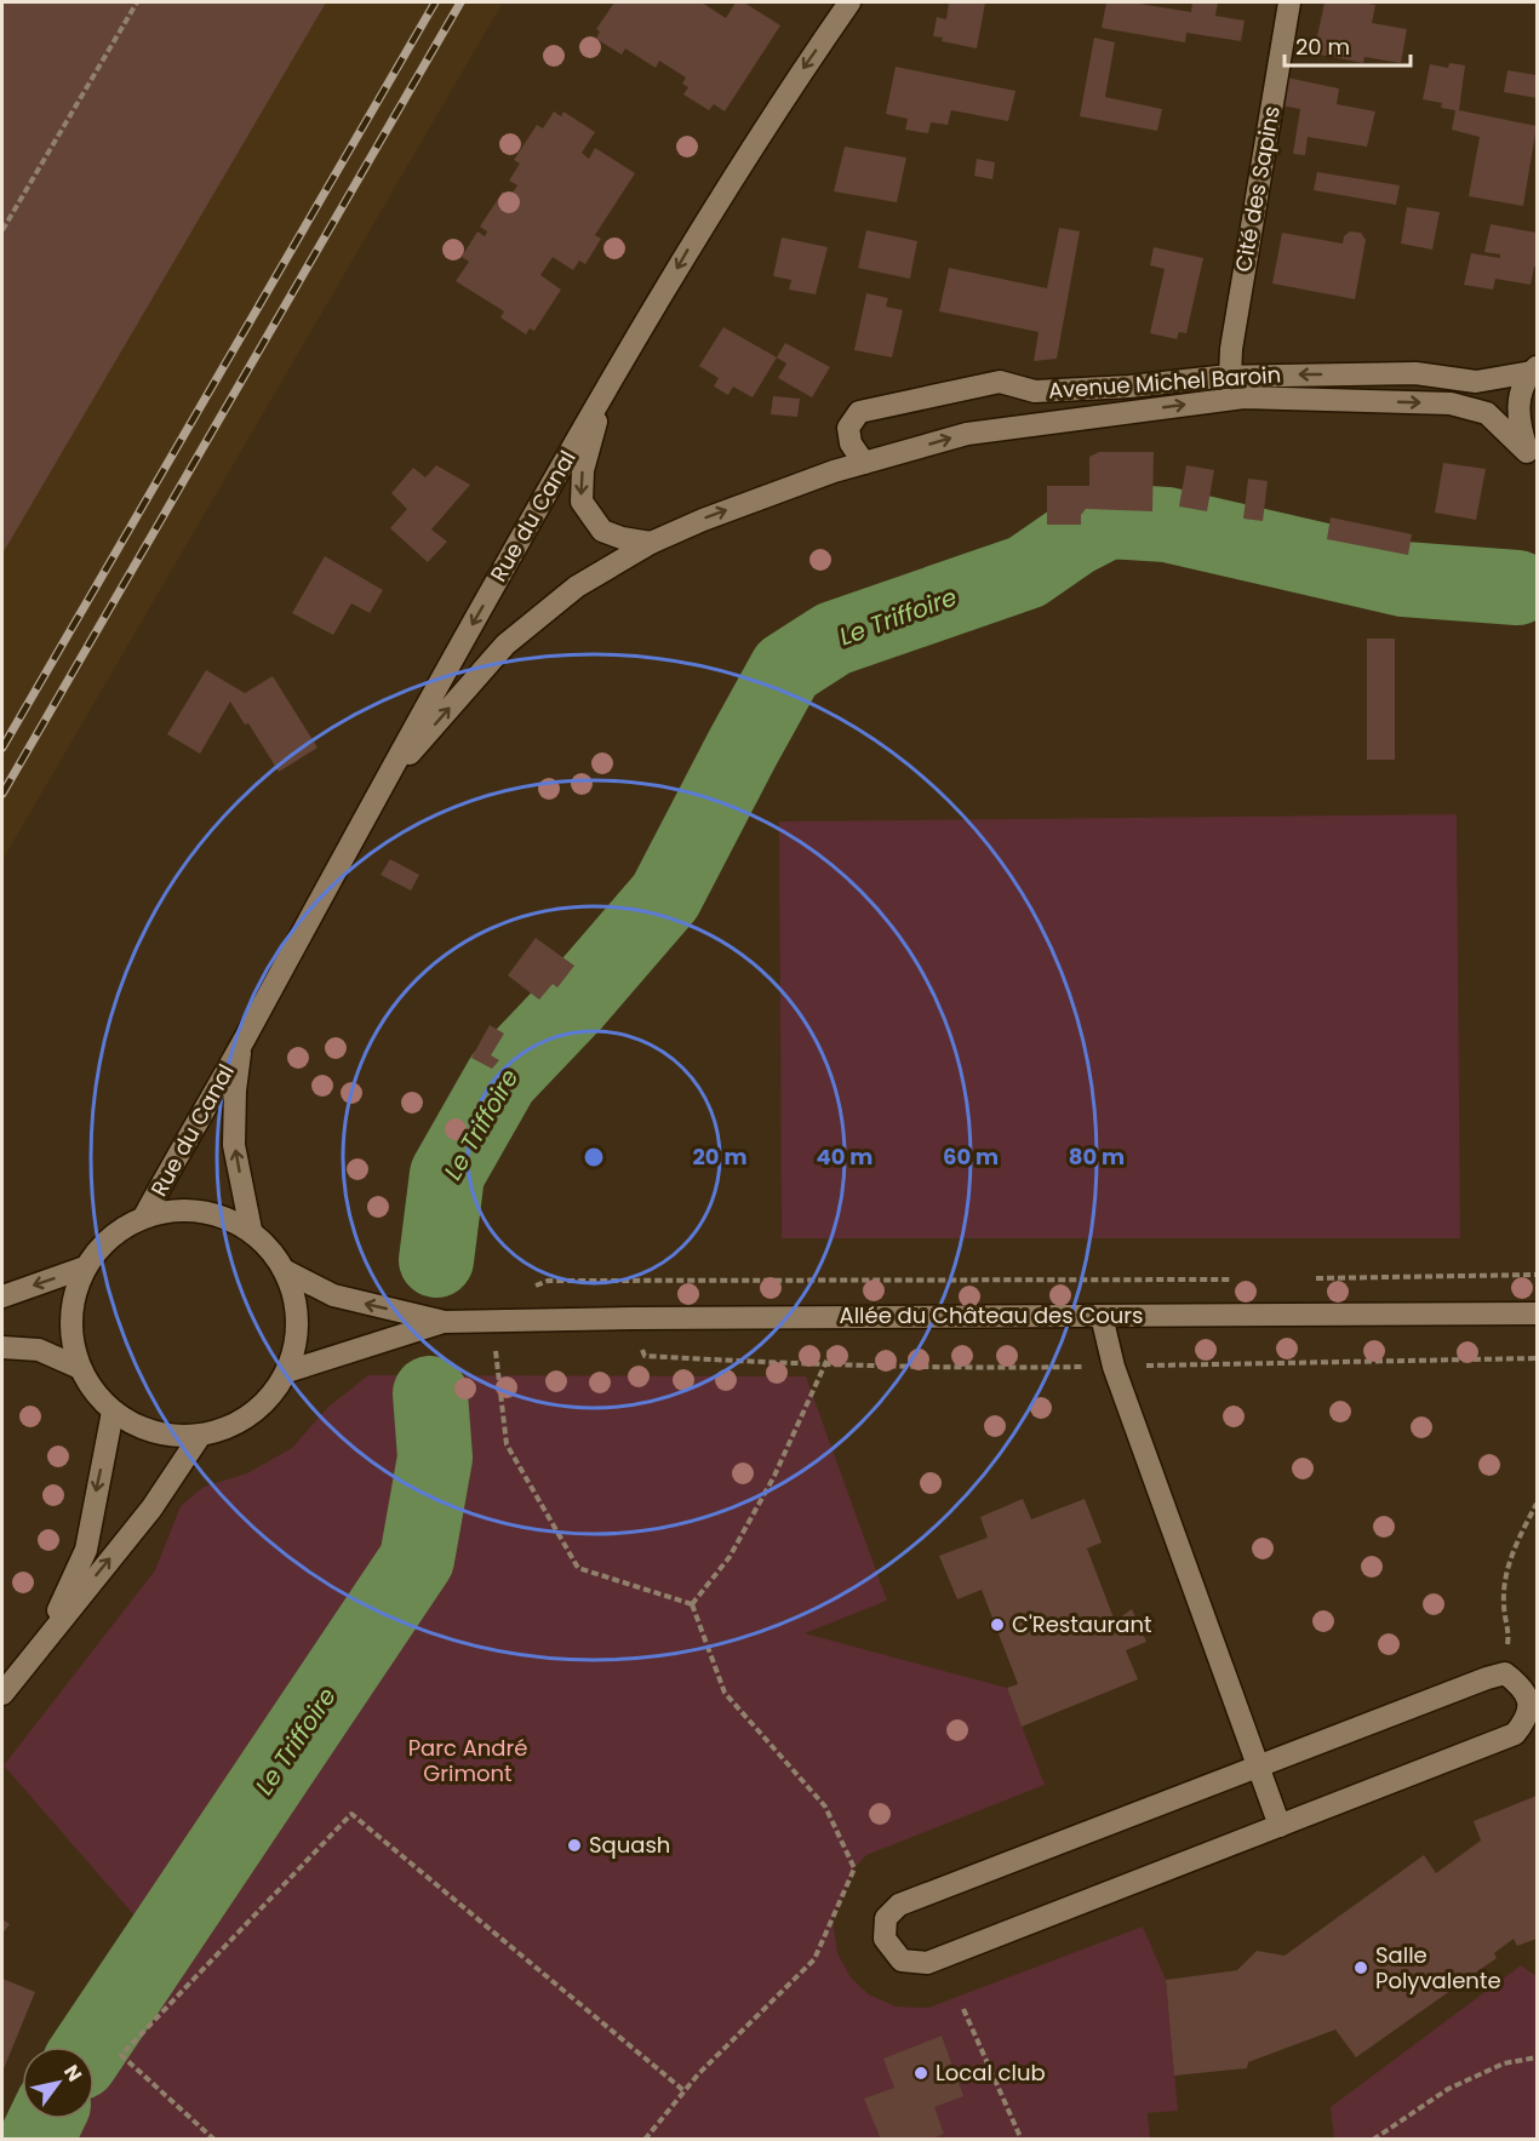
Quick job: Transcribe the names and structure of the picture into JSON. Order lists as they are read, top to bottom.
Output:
{
  "streets": {
    "street": [
      "Cité des Sapins",
      "Avenue Michel Baroin",
      "Rue du Canal",
      "Allée du Château des Cours"
    ]
  },
  "crossings": [
    ["Cité des Sapins", "Avenue Michel Baroin"],
    ["Avenue Michel Baroin", "Rue du Canal"],
    ["Rue du Canal", "Allée du Château des Cours"]
  ],
  "water": ["Le Triffoire"],
  "parks": ["Parc André Grimont"],
  "places": [
    "C'Restaurant",
    "Squash",
    "Salle Polyvalente",
    "Local club"
  ],
  "scale_bar": "20 m",
  "north": "top right",
  "rings": [
    "20 m",
    "40 m",
    "60 m",
    "80 m"
  ]
}
